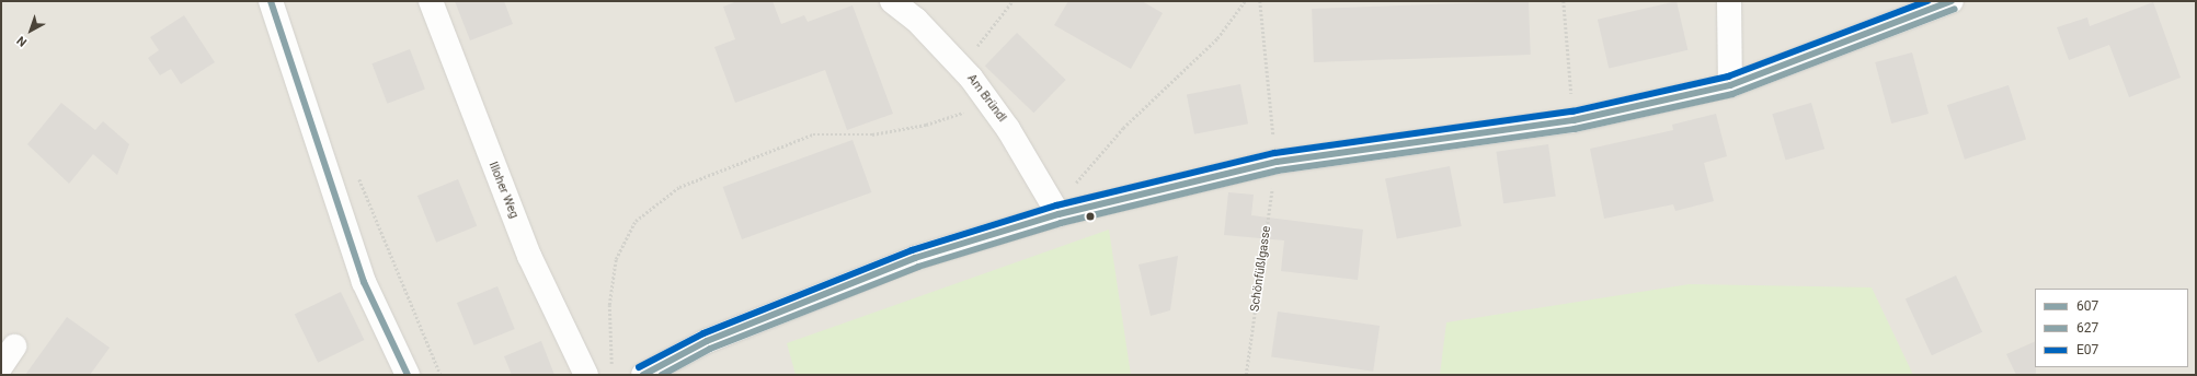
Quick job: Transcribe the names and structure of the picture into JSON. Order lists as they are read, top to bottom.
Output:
{
  "streets": {
    "street": ["Am Bründl", "Illoher Weg"],
    "path": ["Schönfüßlgasse"]
  },
  "lines": ["transit line 607", "transit line E07", "transit line 627"],
  "legend": ["607", "627", "E07"],
  "north": "bottom left"
}
